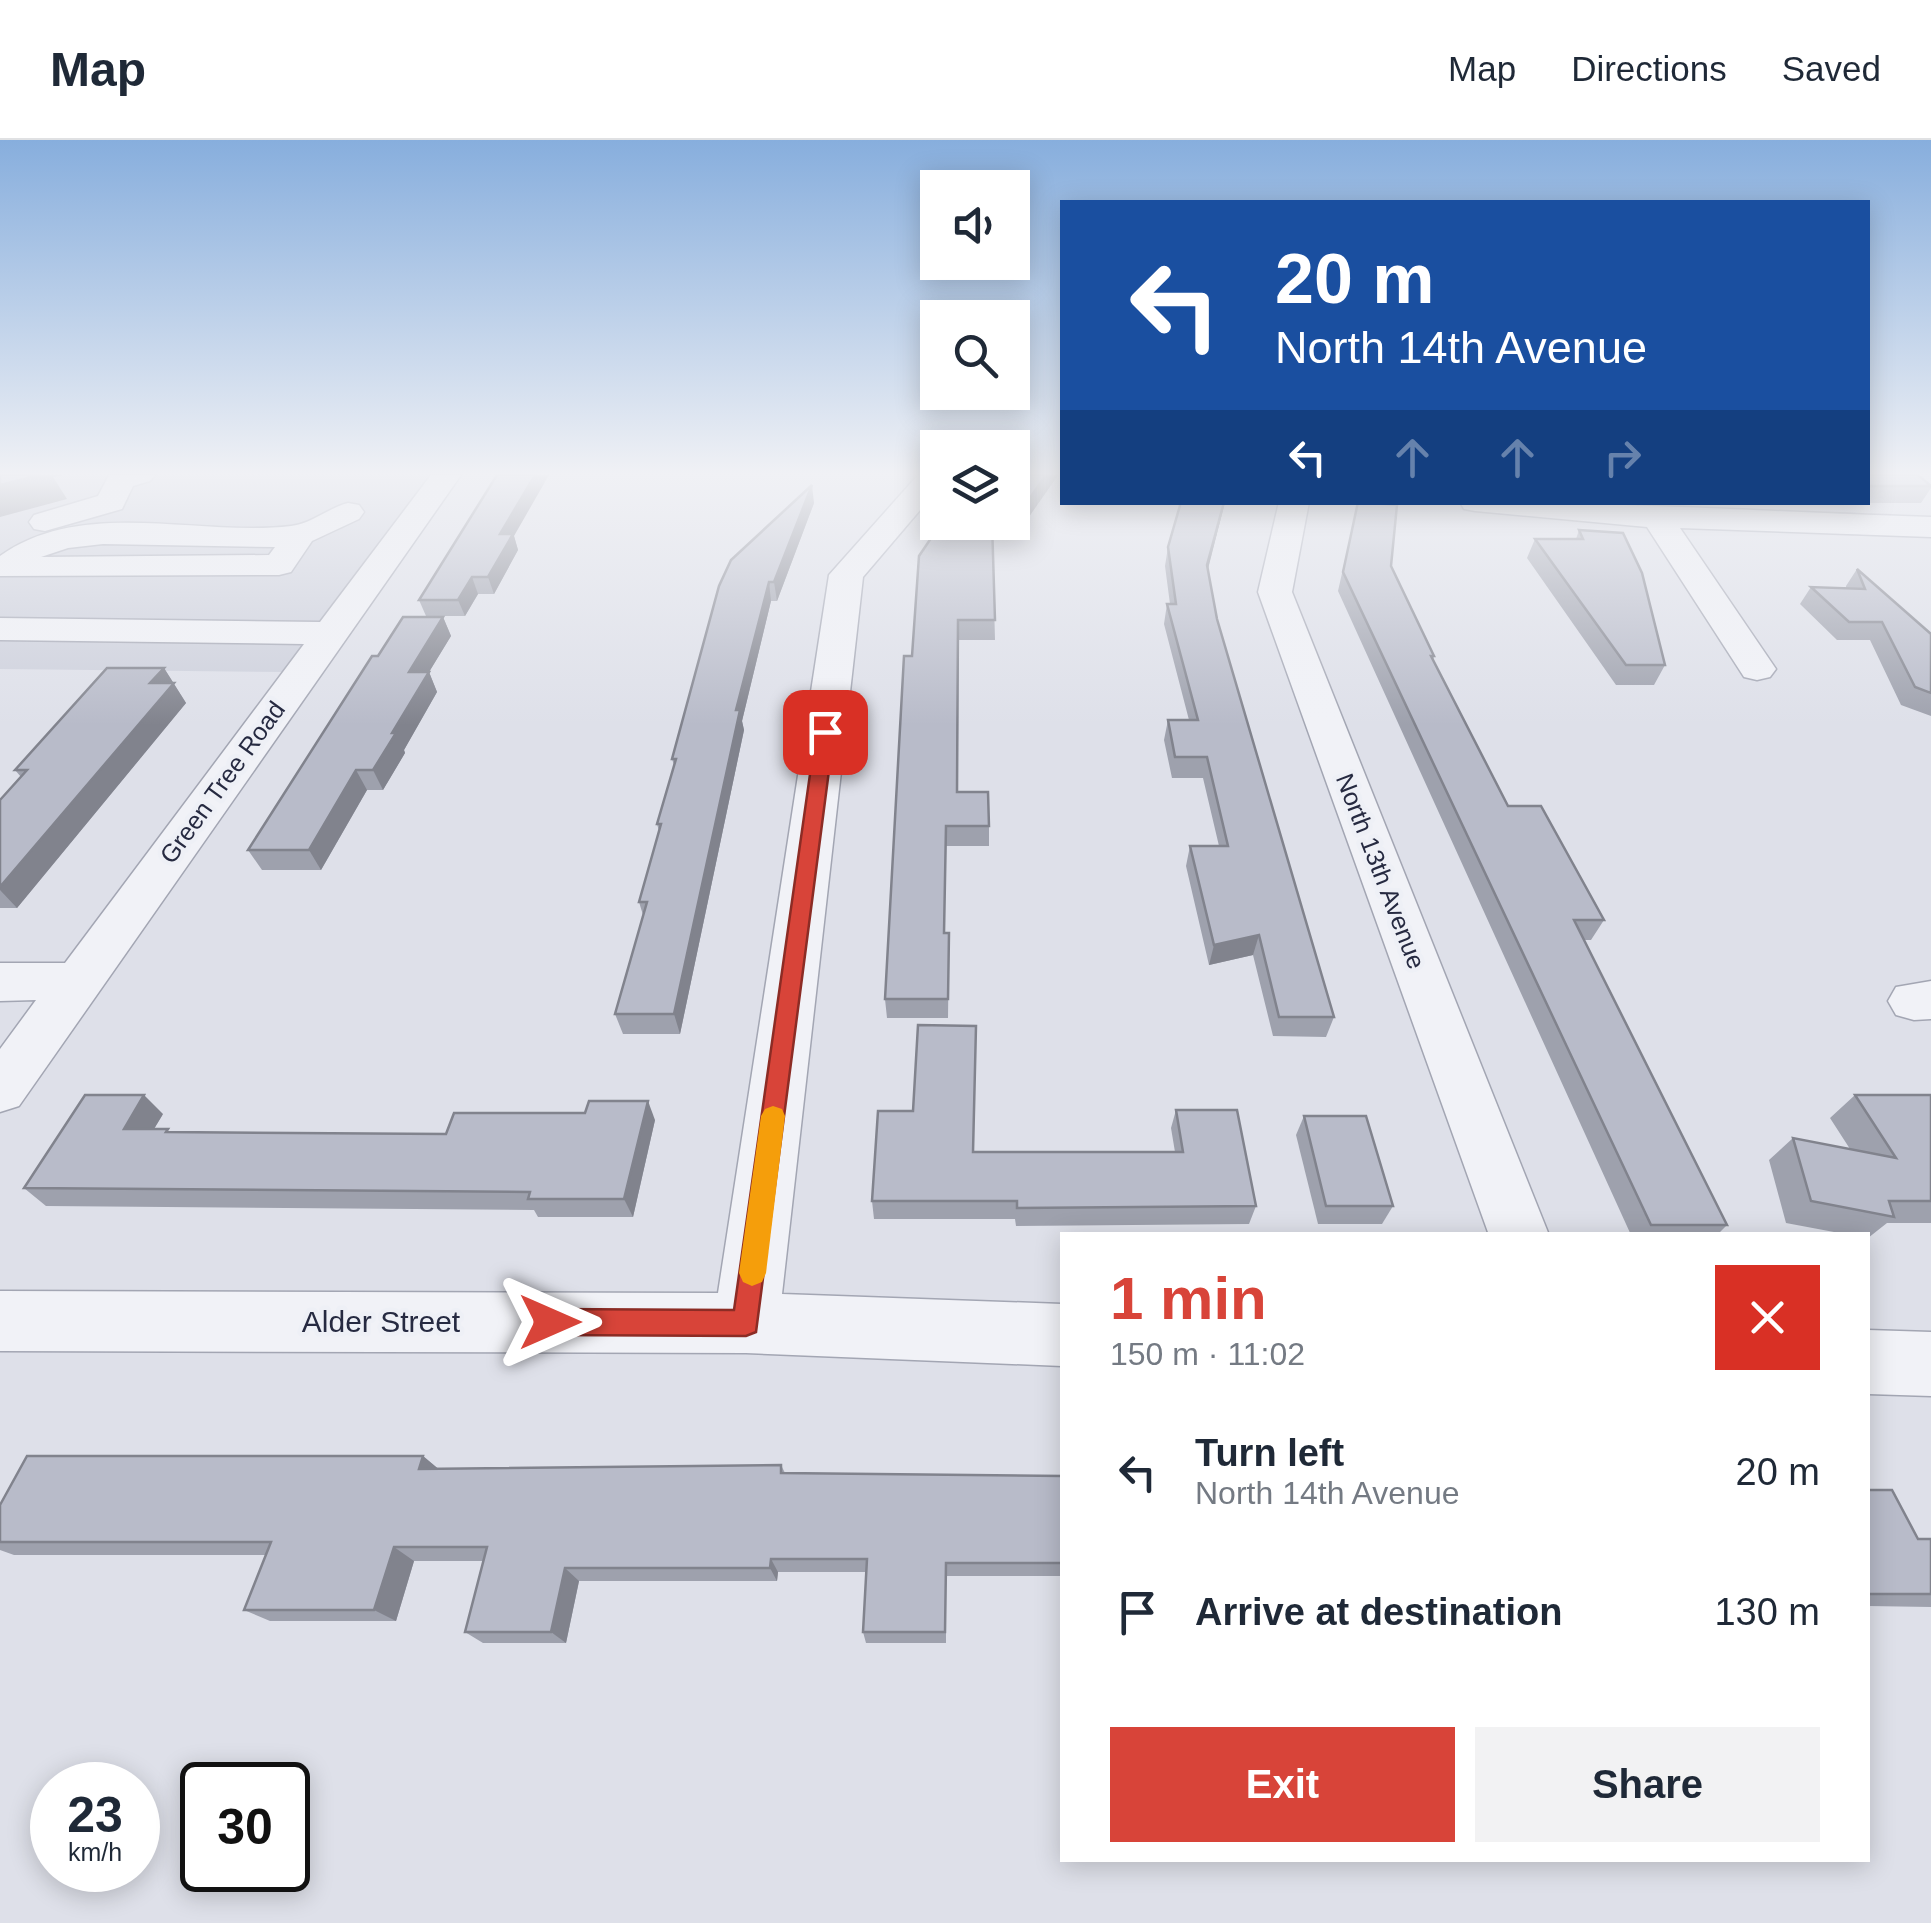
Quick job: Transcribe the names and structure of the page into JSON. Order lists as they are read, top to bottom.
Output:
{
  "streets": {
    "street": ["Green Tree Road", "North 13th Avenue", "Alder Street"]
  },
  "page": {
    "header": "Map",
    "nav": ["Map", "Directions", "Saved"],
    "turn": ["20 m", "North 14th Avenue"],
    "heading": ["1 min", "150 m · 11:02"],
    "list": [
      {
        "name": "Turn left",
        "note": "North 14th Avenue",
        "value": "20 m"
      },
      {
        "name": "Arrive at destination",
        "value": "130 m"
      }
    ],
    "buttons": ["Exit", "Share"],
    "speed": "23 km/h",
    "limit": "30"
  }
}
